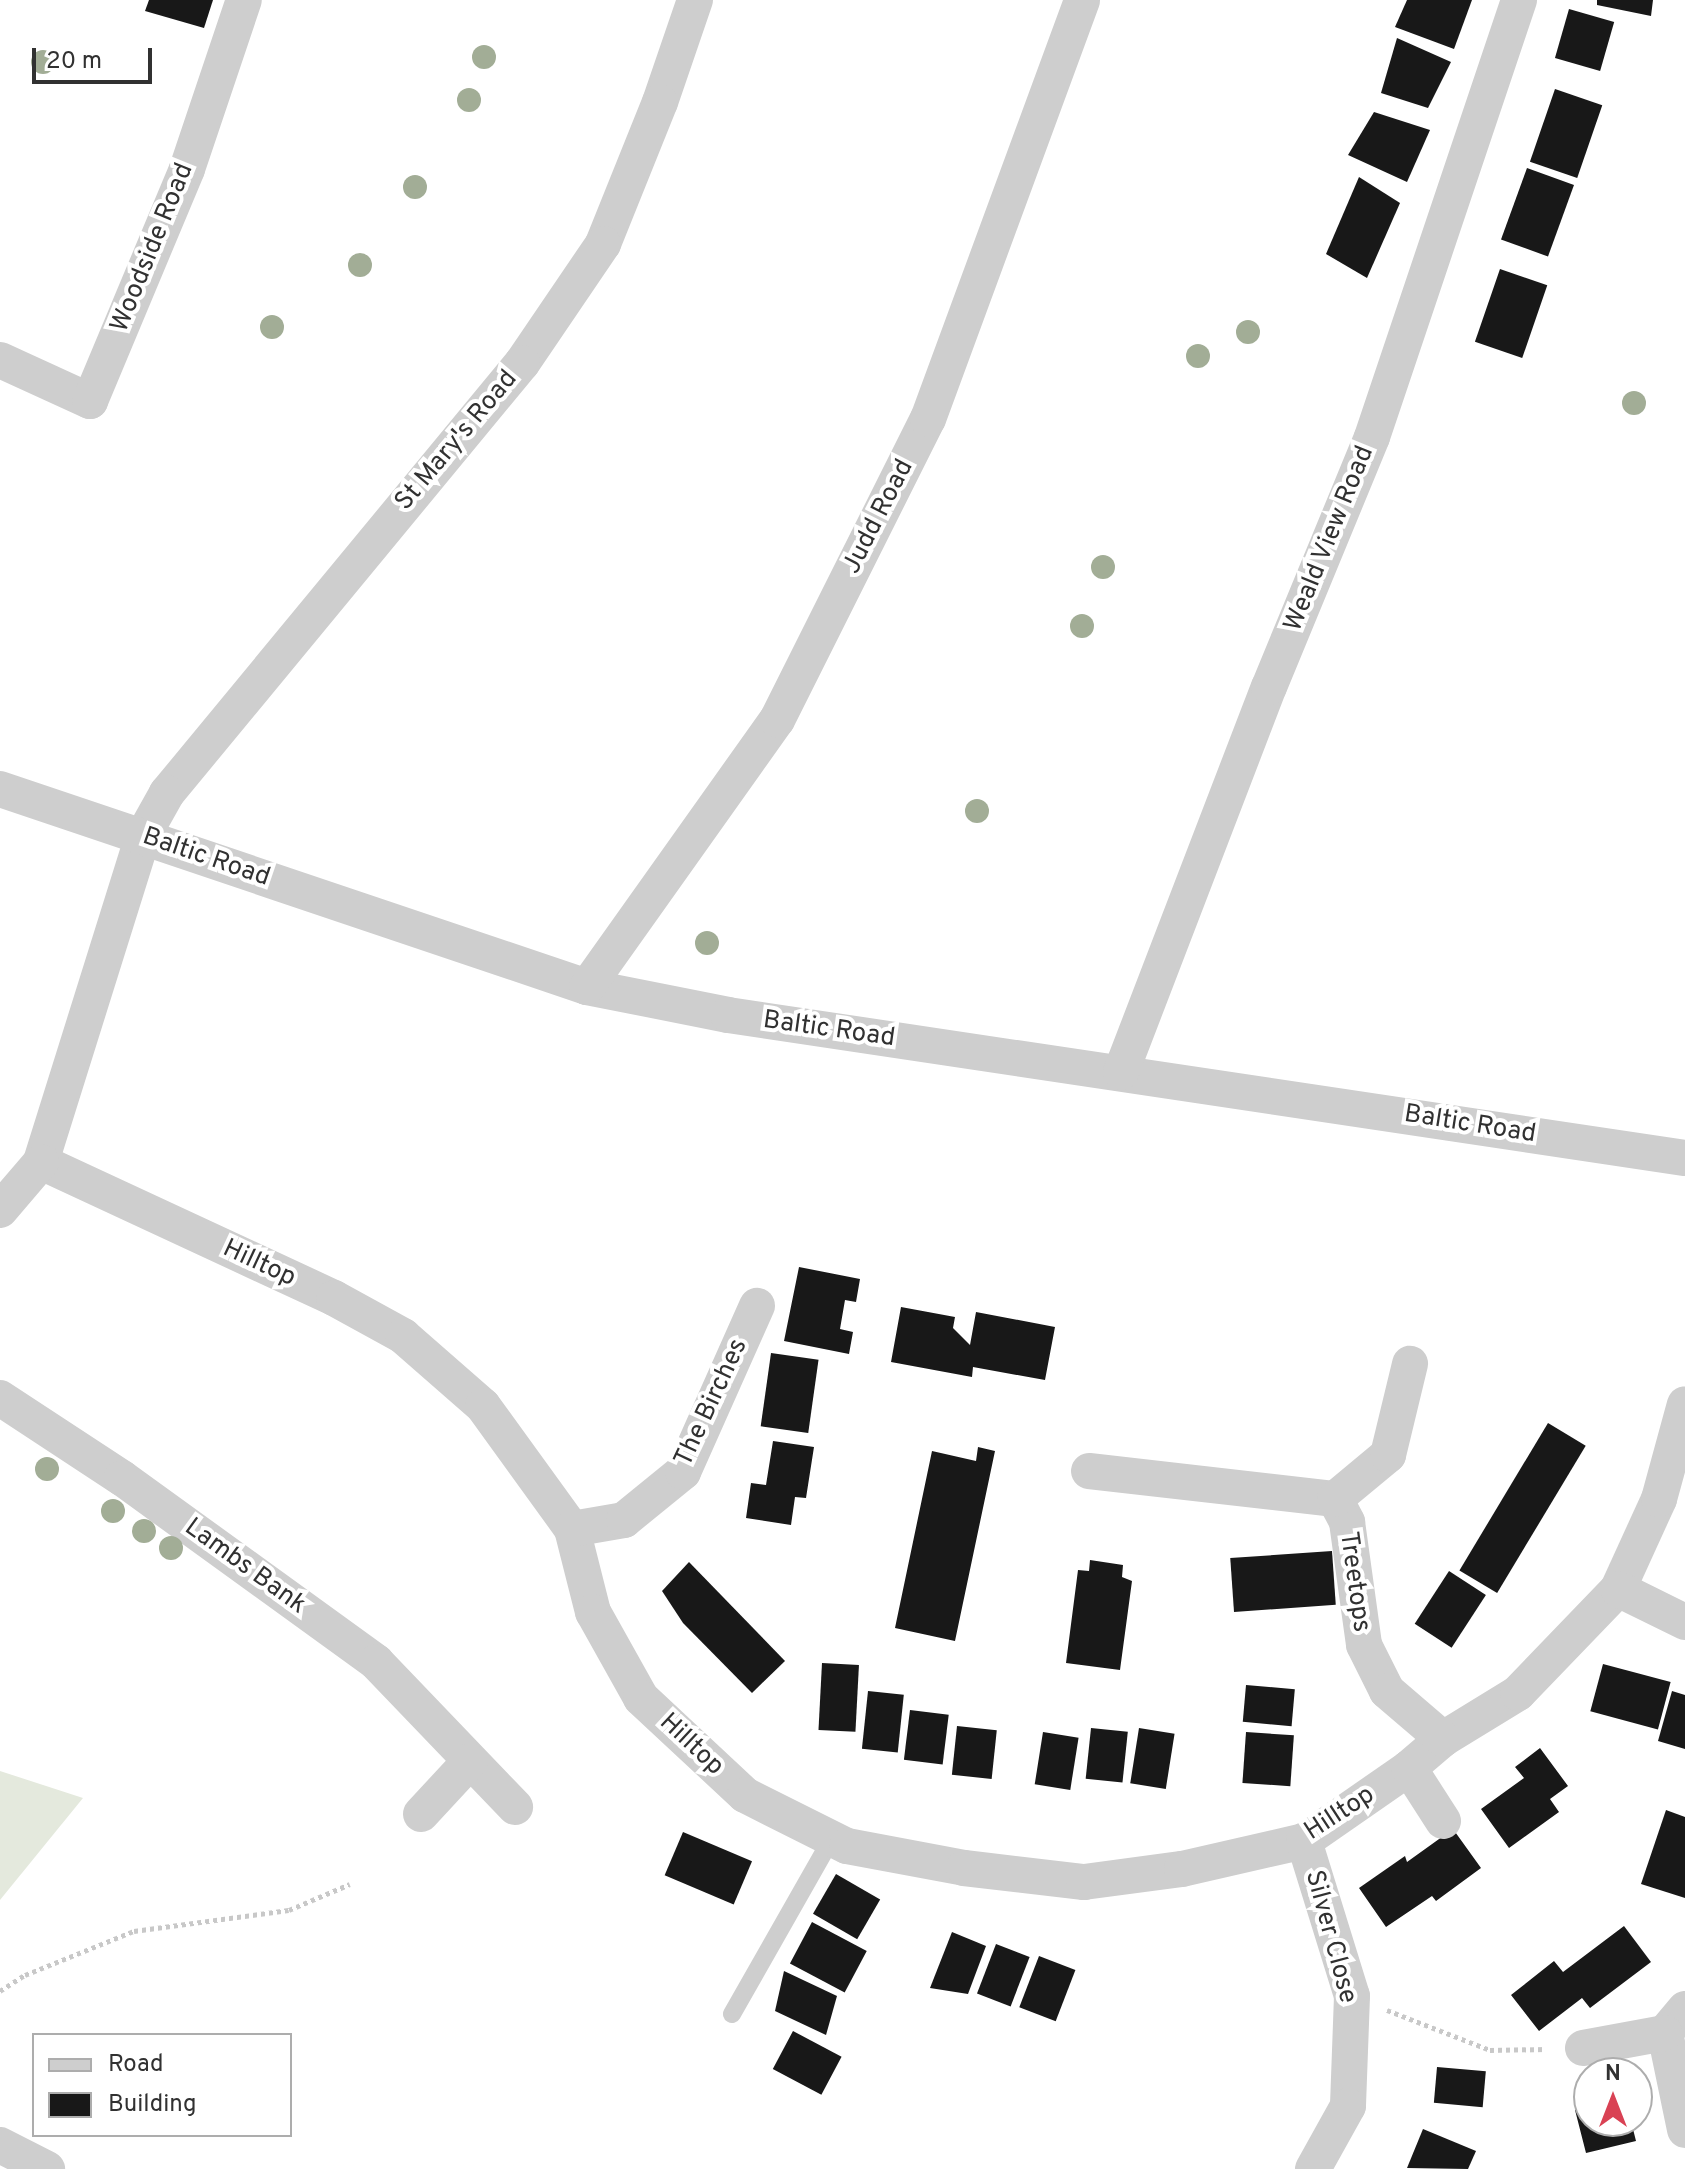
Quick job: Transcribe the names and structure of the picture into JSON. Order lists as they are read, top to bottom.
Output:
{
  "streets": {
    "street": [
      "Woodside Road",
      "St Mary's Road",
      "Judd Road",
      "Weald View Road",
      "Baltic Road",
      "Hilltop",
      "The Birches",
      "Lambs Bank",
      "Treetops",
      "Silver Close"
    ]
  },
  "crossings": [
    ["St Mary's Road", "Baltic Road"],
    ["Judd Road", "Baltic Road"],
    ["Weald View Road", "Baltic Road"],
    ["Hilltop", "The Birches"],
    ["Hilltop", "Treetops"],
    ["Hilltop", "Silver Close"]
  ],
  "legend": ["Road", "Building"],
  "scale_bar": "20 m",
  "north": "top"
}
